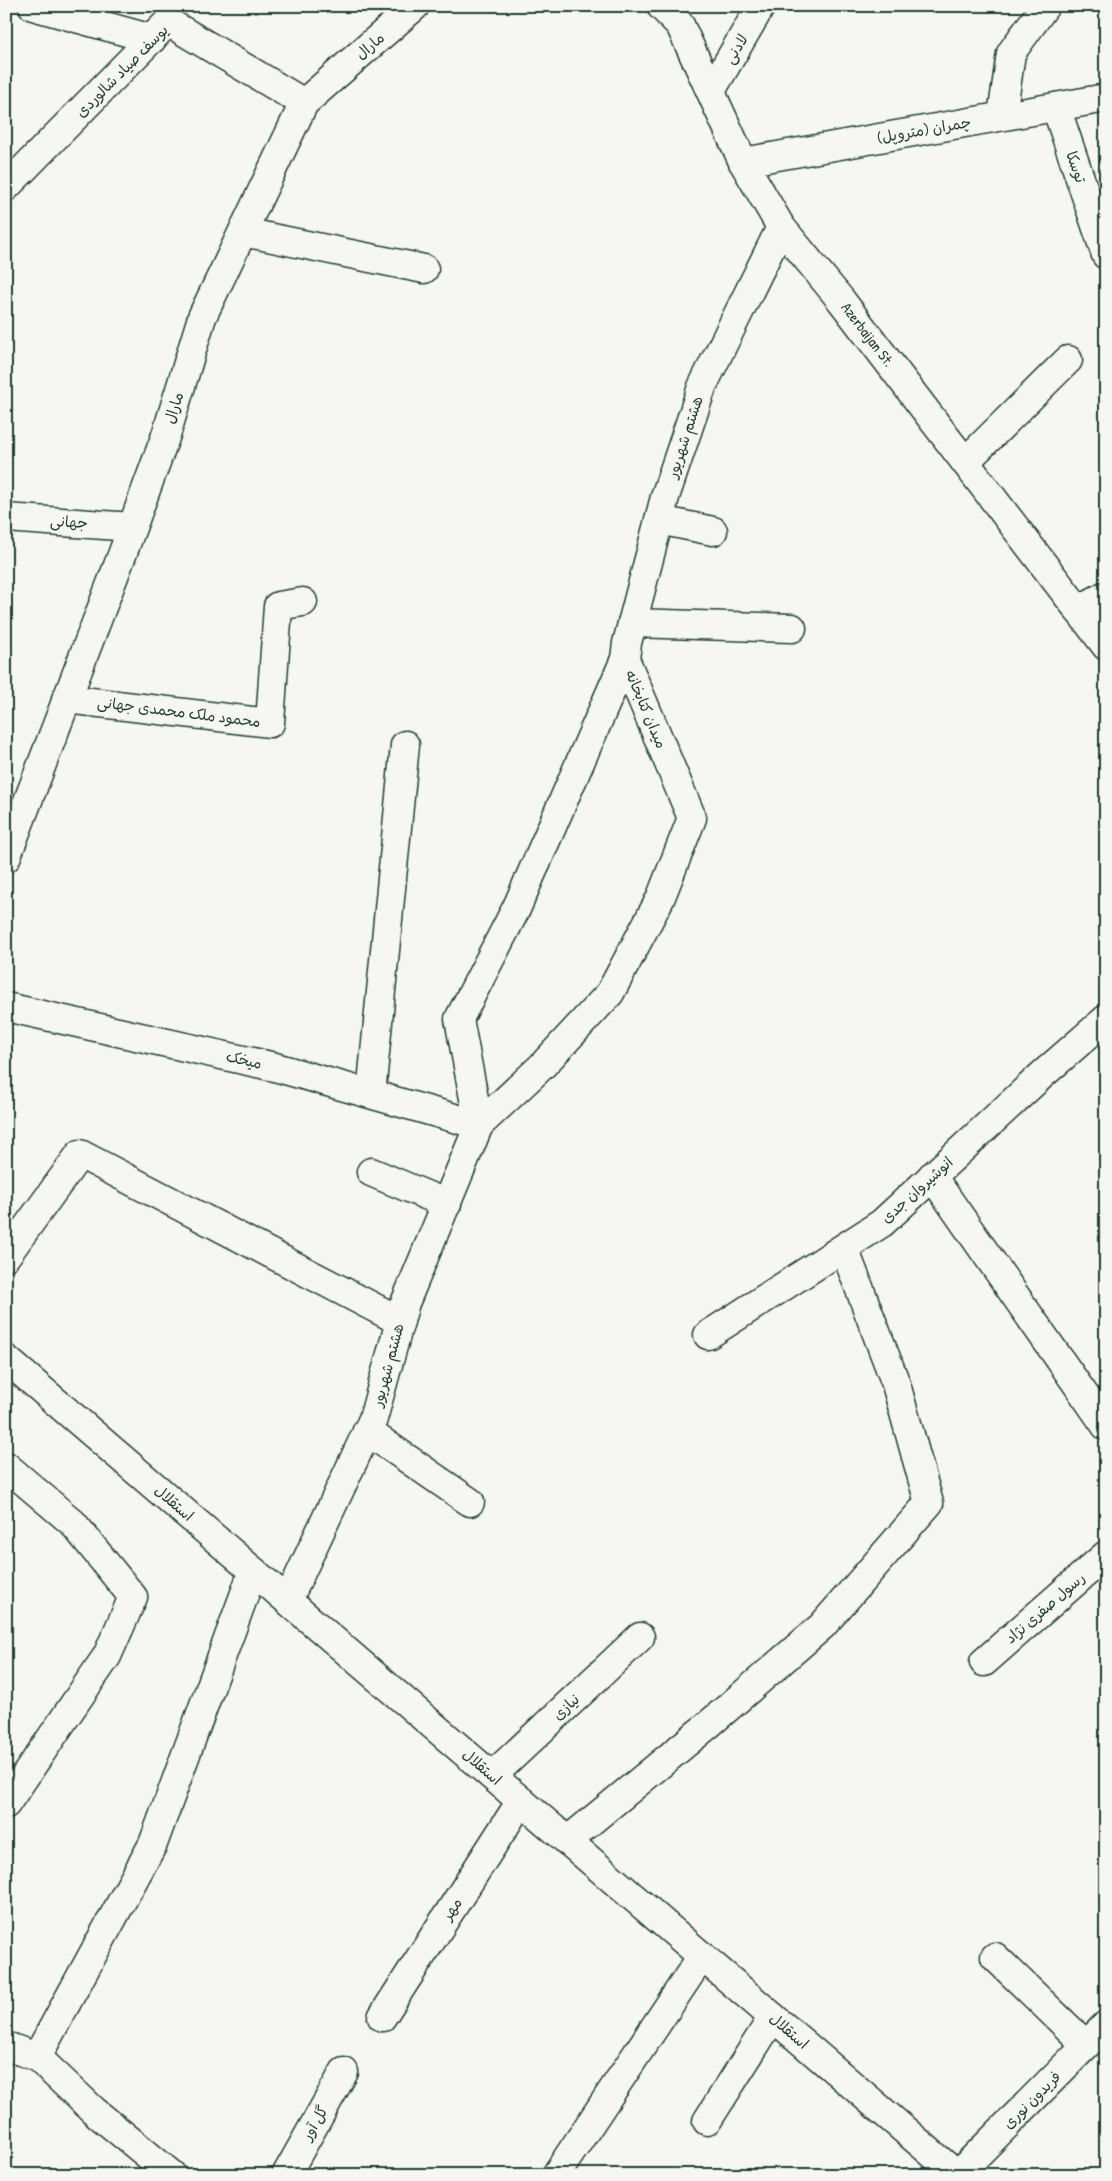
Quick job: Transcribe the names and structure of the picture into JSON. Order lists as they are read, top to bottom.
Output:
{
  "streets": {
    "street": [
      "مارال",
      "لادنی",
      "یوسف صیاد شالوردی",
      "چمران (متروپل)",
      "توسکا",
      "Azerbaijan St.",
      "هشتم شهریور",
      "جهانی",
      "میدان کتابخانه",
      "محمود ملک محمدی جهانی",
      "میخک",
      "انوشیروان جدی",
      "استقلال",
      "رسول صفری نژاد",
      "نیازی",
      "مهر",
      "فریدون نوری",
      "گل آور"
    ]
  },
  "crossings": [
    ["مارال", "یوسف صیاد شالوردی"],
    ["مارال", "جهانی"],
    ["مارال", "محمود ملک محمدی جهانی"],
    ["لادنی", "Azerbaijan St."],
    ["چمران (متروپل)", "توسکا"],
    ["چمران (متروپل)", "Azerbaijan St."],
    ["Azerbaijan St.", "هشتم شهریور"],
    ["هشتم شهریور", "میدان کتابخانه"],
    ["هشتم شهریور", "میخک"],
    ["هشتم شهریور", "استقلال"],
    ["میدان کتابخانه", "میخک"],
    ["استقلال", "نیازی"],
    ["استقلال", "مهر"],
    ["استقلال", "فریدون نوری"]
  ]
}
